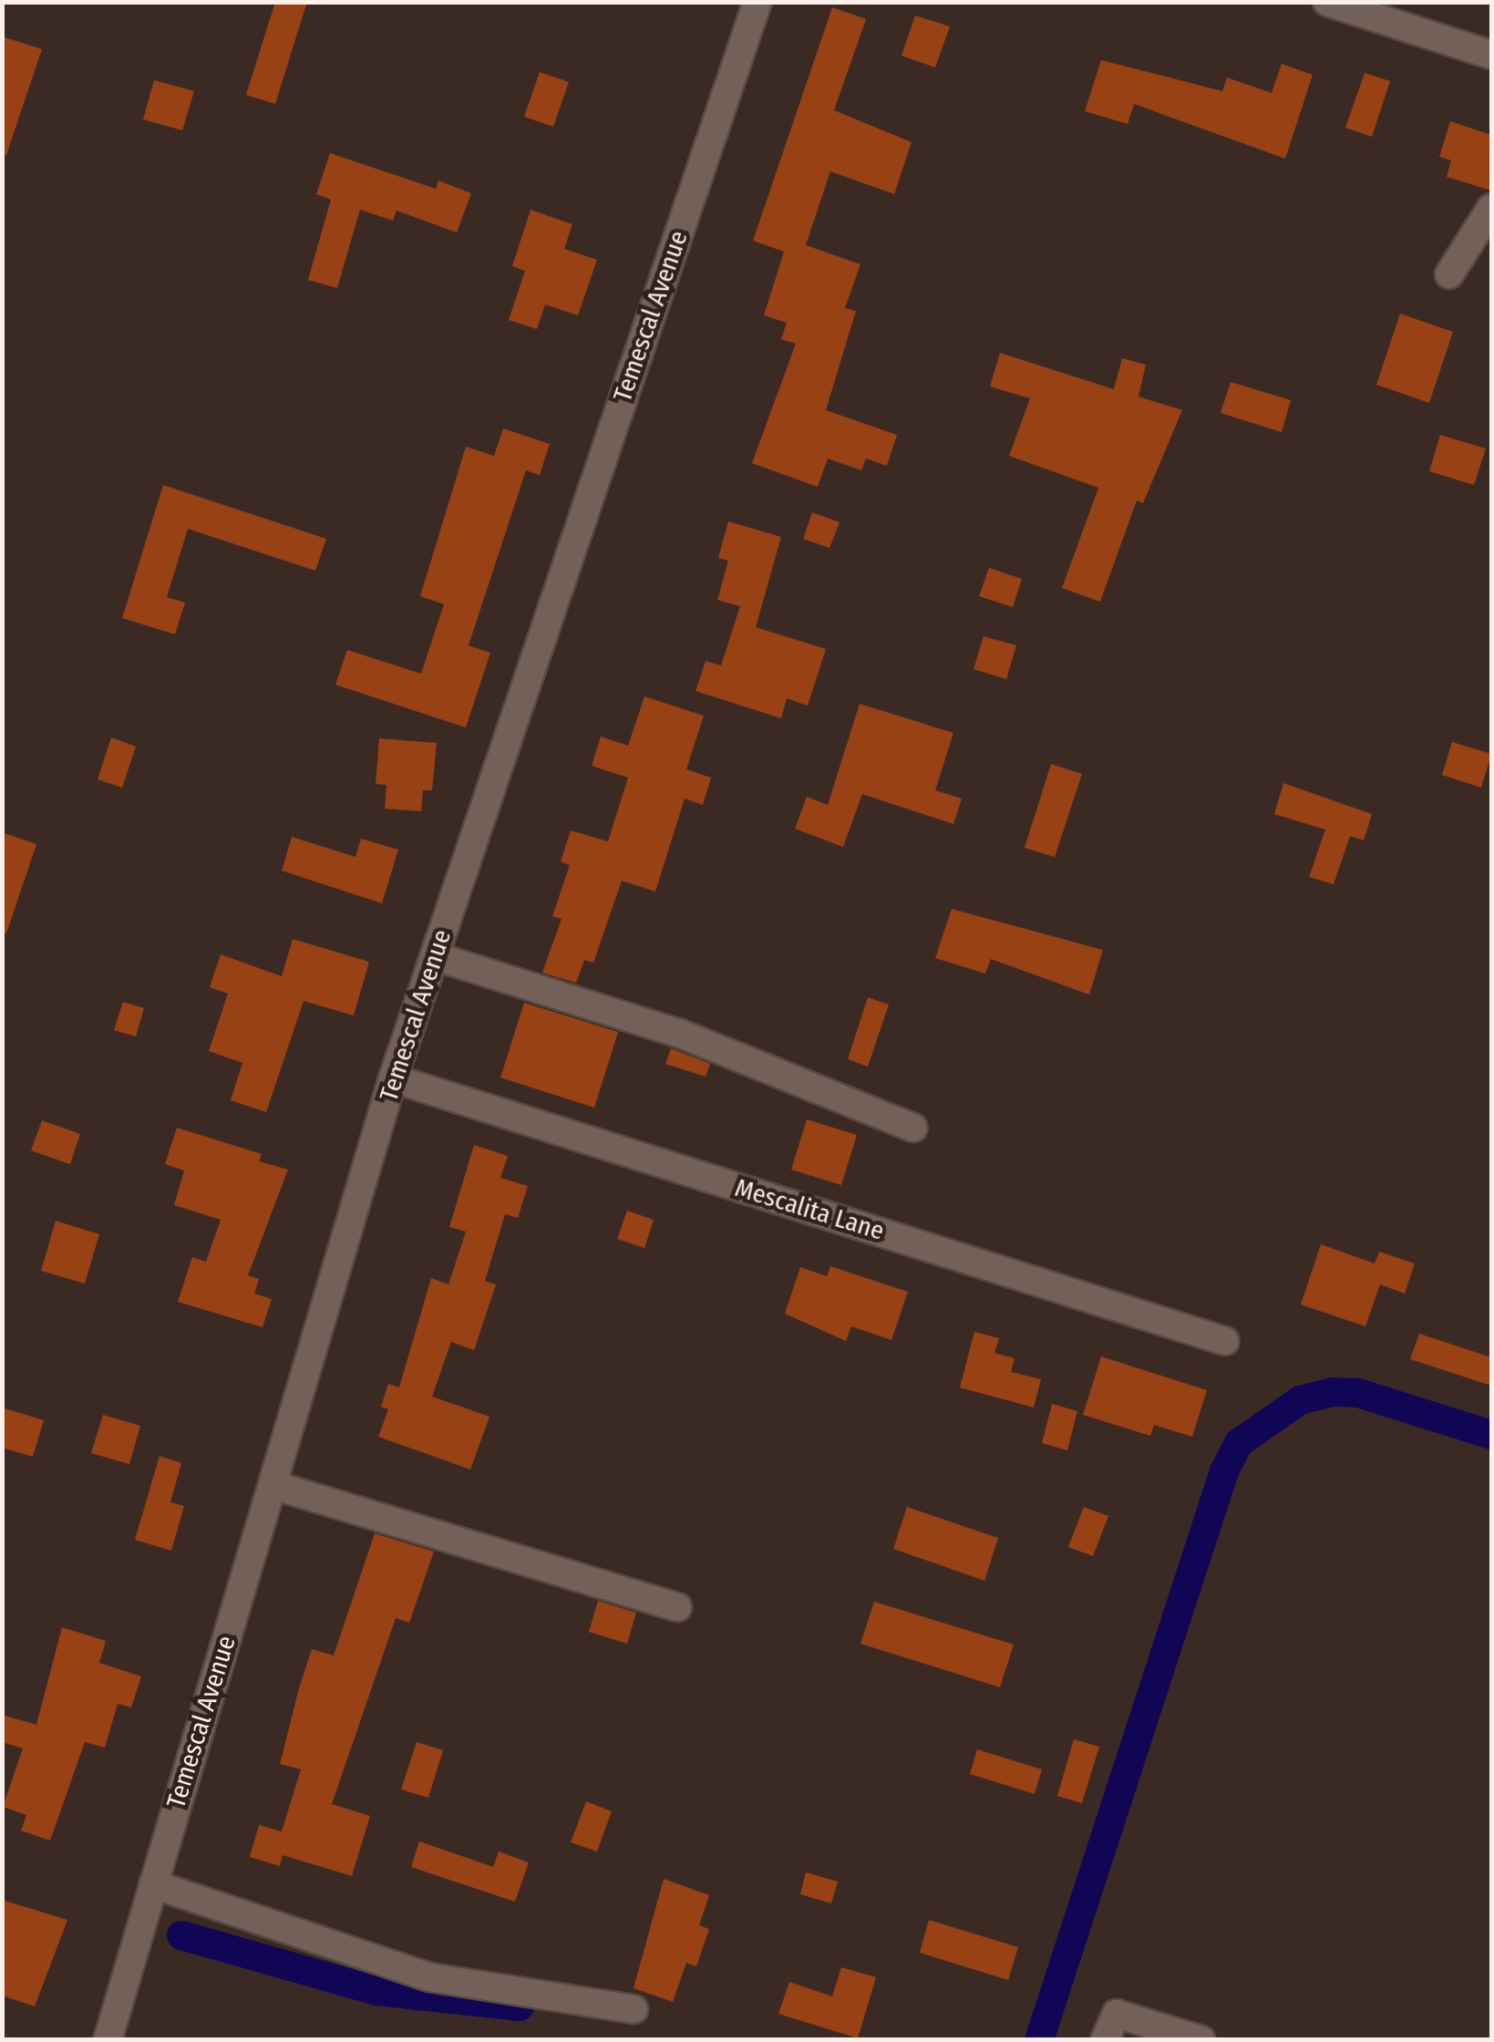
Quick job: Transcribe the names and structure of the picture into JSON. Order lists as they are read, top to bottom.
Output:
{
  "streets": {
    "street": ["Temescal Avenue", "Mescalita Lane"]
  },
  "crossings": [
    ["Temescal Avenue", "Mescalita Lane"]
  ]
}
